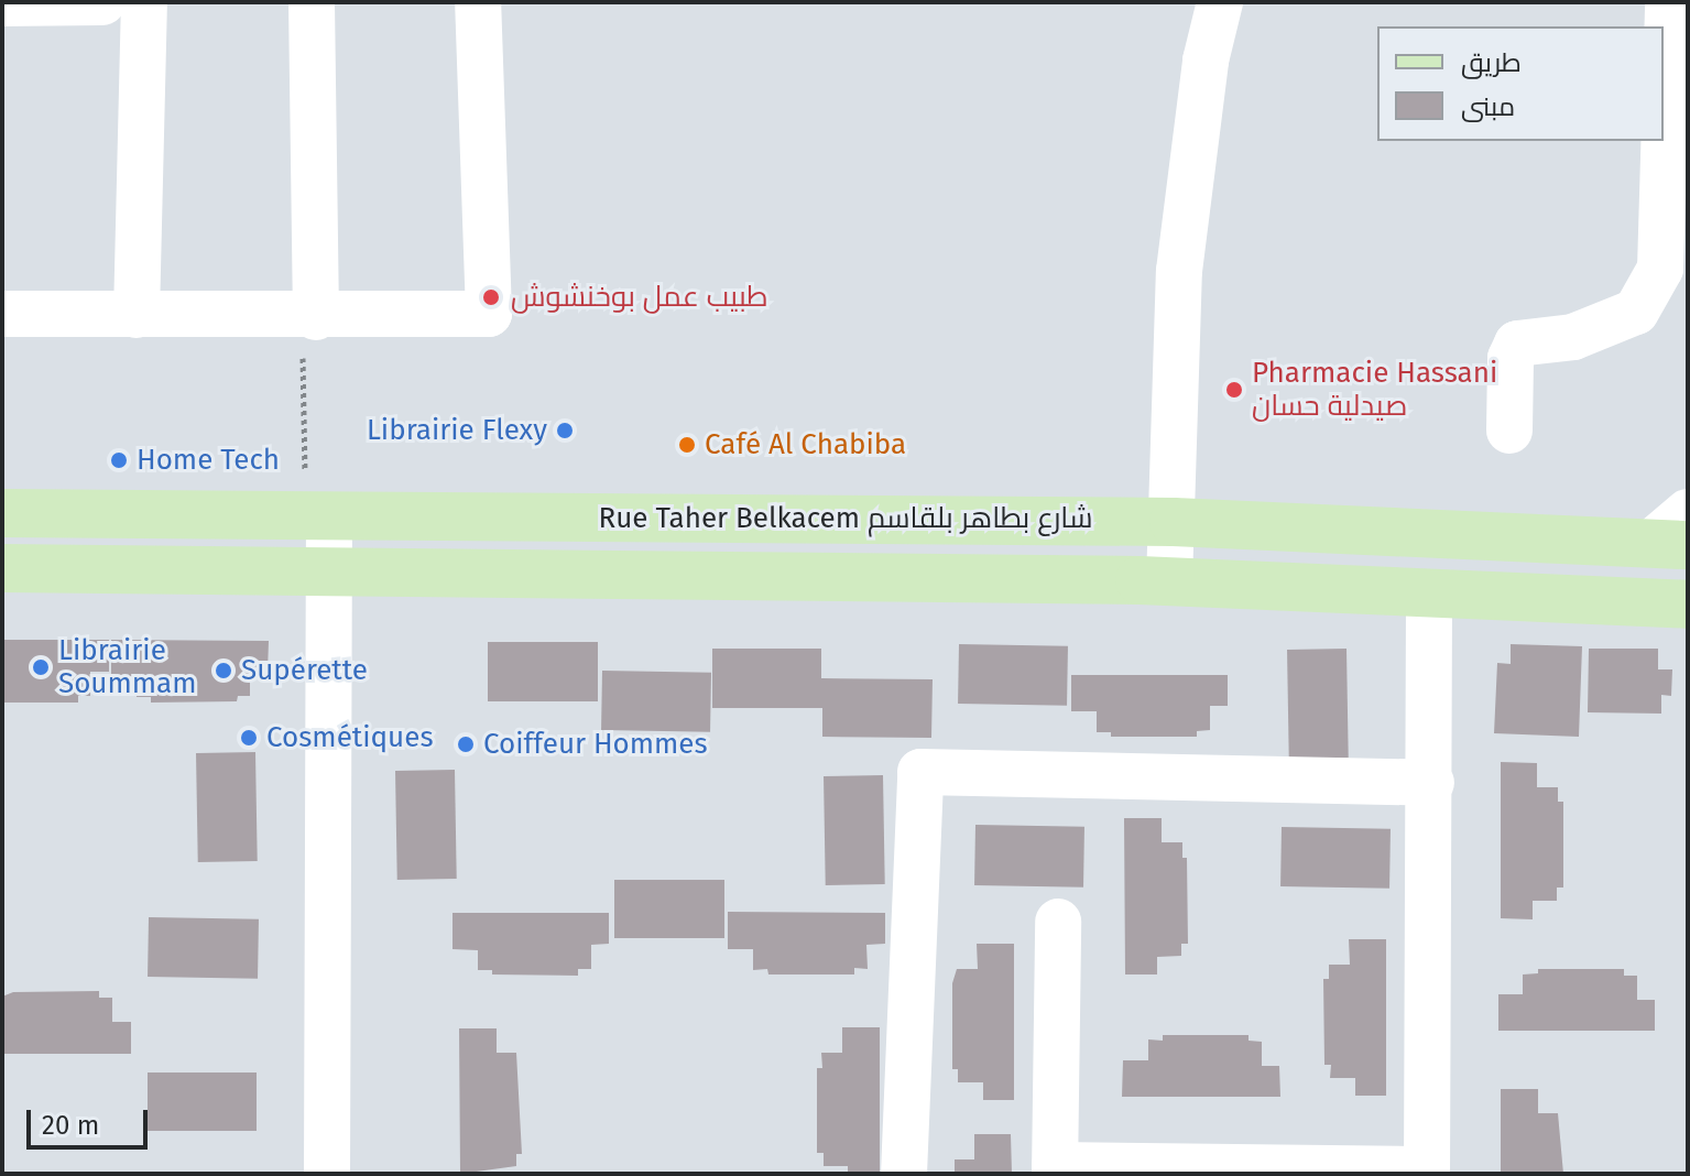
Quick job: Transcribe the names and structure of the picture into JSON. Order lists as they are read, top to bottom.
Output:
{
  "streets": {
    "main road": ["Rue Taher Belkacem شارع بطاهر بلقاسم"]
  },
  "places": [
    "طبيب عمل بوخنشوش",
    "Pharmacie Hassani صيدلية حسان",
    "Librairie Flexy",
    "Café Al Chabiba",
    "Home Tech",
    "Librairie Soummam",
    "Supérette",
    "Cosmétiques",
    "Coiffeur Hommes"
  ],
  "legend": ["طريق", "مبنى"],
  "scale_bar": "20 m"
}
